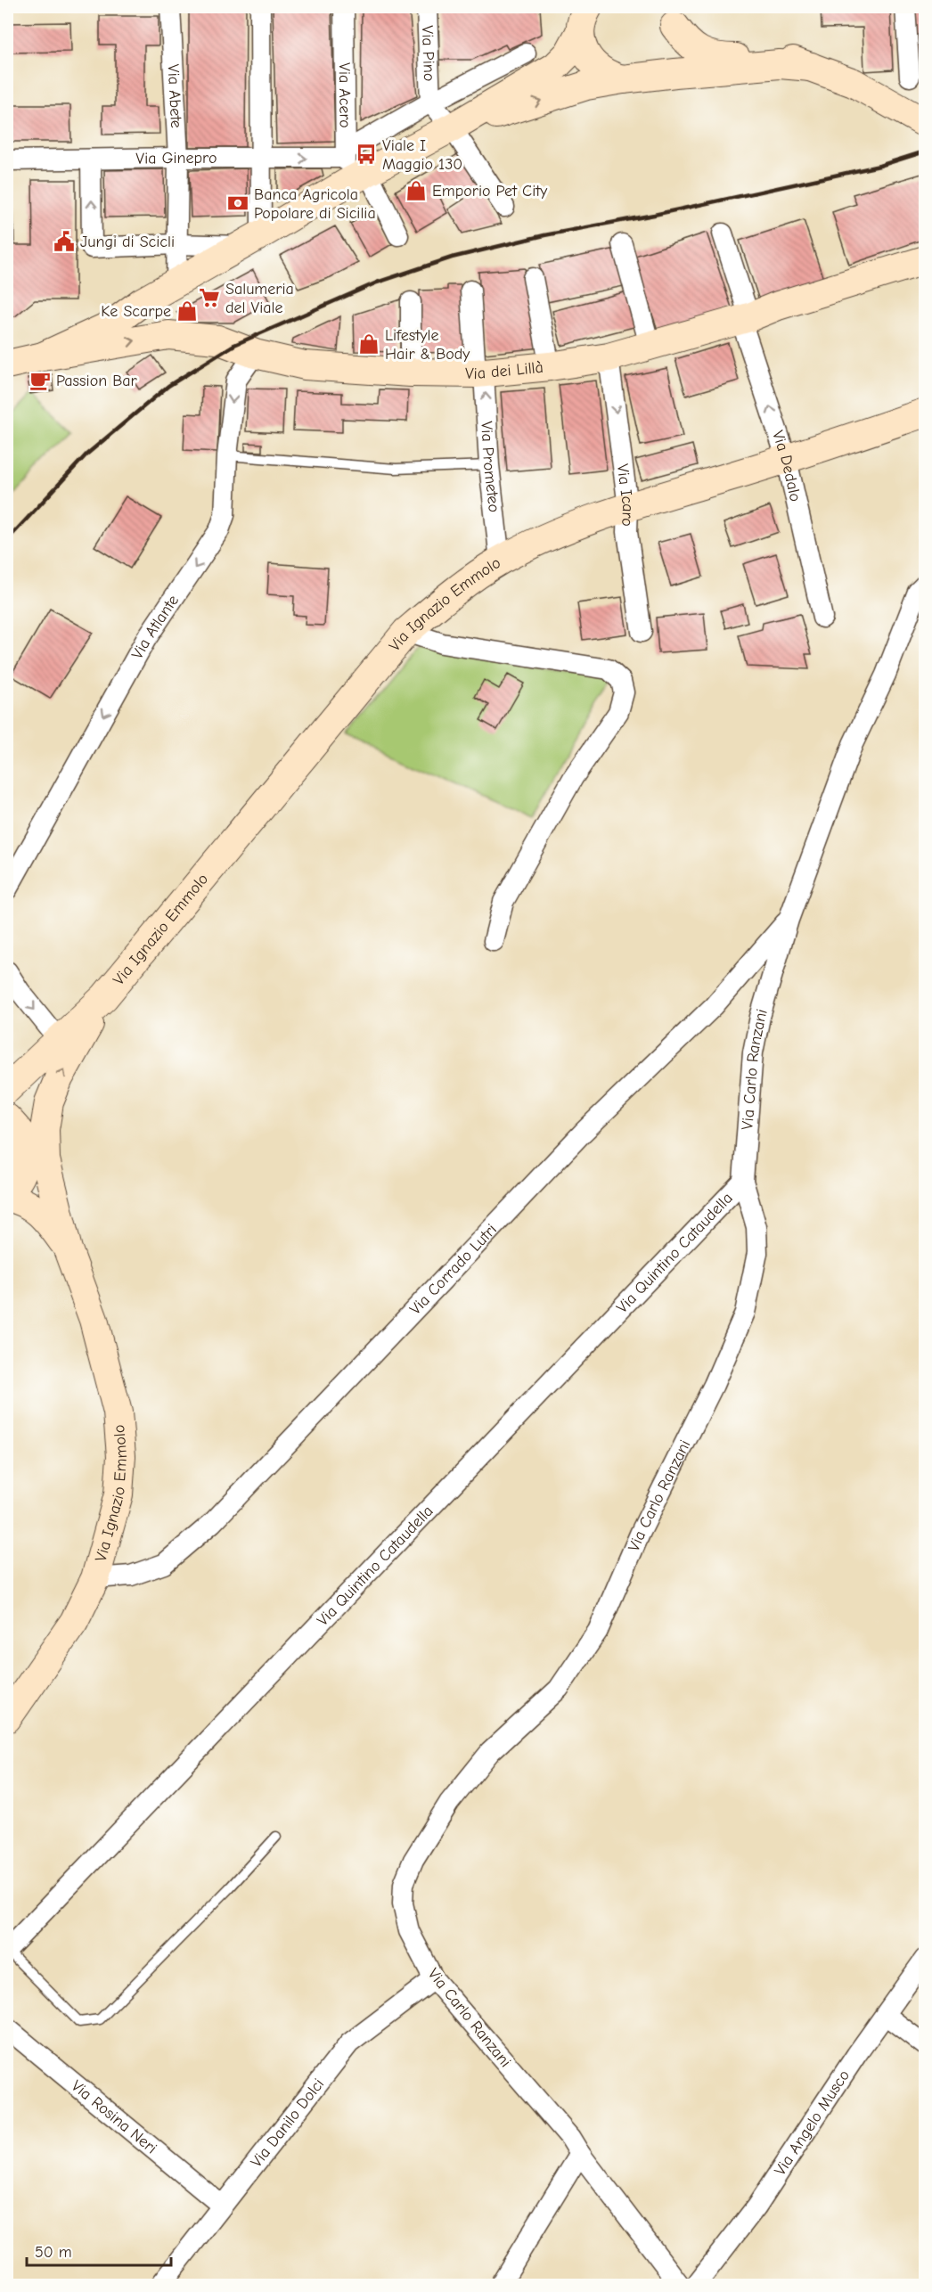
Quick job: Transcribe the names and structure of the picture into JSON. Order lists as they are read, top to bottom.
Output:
{
  "streets": {
    "street": [
      "Via Pino",
      "Via Acero",
      "Via Abete",
      "Via Ginepro",
      "Via dei Lillà",
      "Via Dedalo",
      "Via Prometeo",
      "Via Icaro",
      "Via Ignazio Emmolo",
      "Via Atlante",
      "Via Carlo Ranzani",
      "Via Quintino Cataudella",
      "Via Corrado Lutri",
      "Via Rosina Neri",
      "Via Danilo Dolci",
      "Via Angelo Musco"
    ]
  },
  "crossings": [
    ["Via Acero", "Via Ginepro"],
    ["Via Abete", "Via Ginepro"],
    ["Via dei Lillà", "Via Dedalo"],
    ["Via dei Lillà", "Via Prometeo"],
    ["Via dei Lillà", "Via Icaro"],
    ["Via dei Lillà", "Via Atlante"],
    ["Via Dedalo", "Via Ignazio Emmolo"],
    ["Via Prometeo", "Via Ignazio Emmolo"],
    ["Via Icaro", "Via Ignazio Emmolo"],
    ["Via Ignazio Emmolo", "Via Corrado Lutri"],
    ["Via Carlo Ranzani", "Via Quintino Cataudella"],
    ["Via Carlo Ranzani", "Via Corrado Lutri"],
    ["Via Carlo Ranzani", "Via Danilo Dolci"],
    ["Via Rosina Neri", "Via Danilo Dolci"]
  ],
  "one_way": ["Via Dedalo", "Via Icaro", "Via Atlante"],
  "places": {
    "bus stop": ["Viale I Maggio 130"],
    "shop": ["Emporio Pet City", "Ke Scarpe", "Lifestyle Hair & Body"],
    "bank": ["Banca Agricola Popolare di Sicilia"],
    "public building": ["Jungi di Scicli"],
    "supermarket": ["Salumeria del Viale"],
    "cafe": ["Passion Bar"]
  },
  "scale_bar": "50 m"
}
